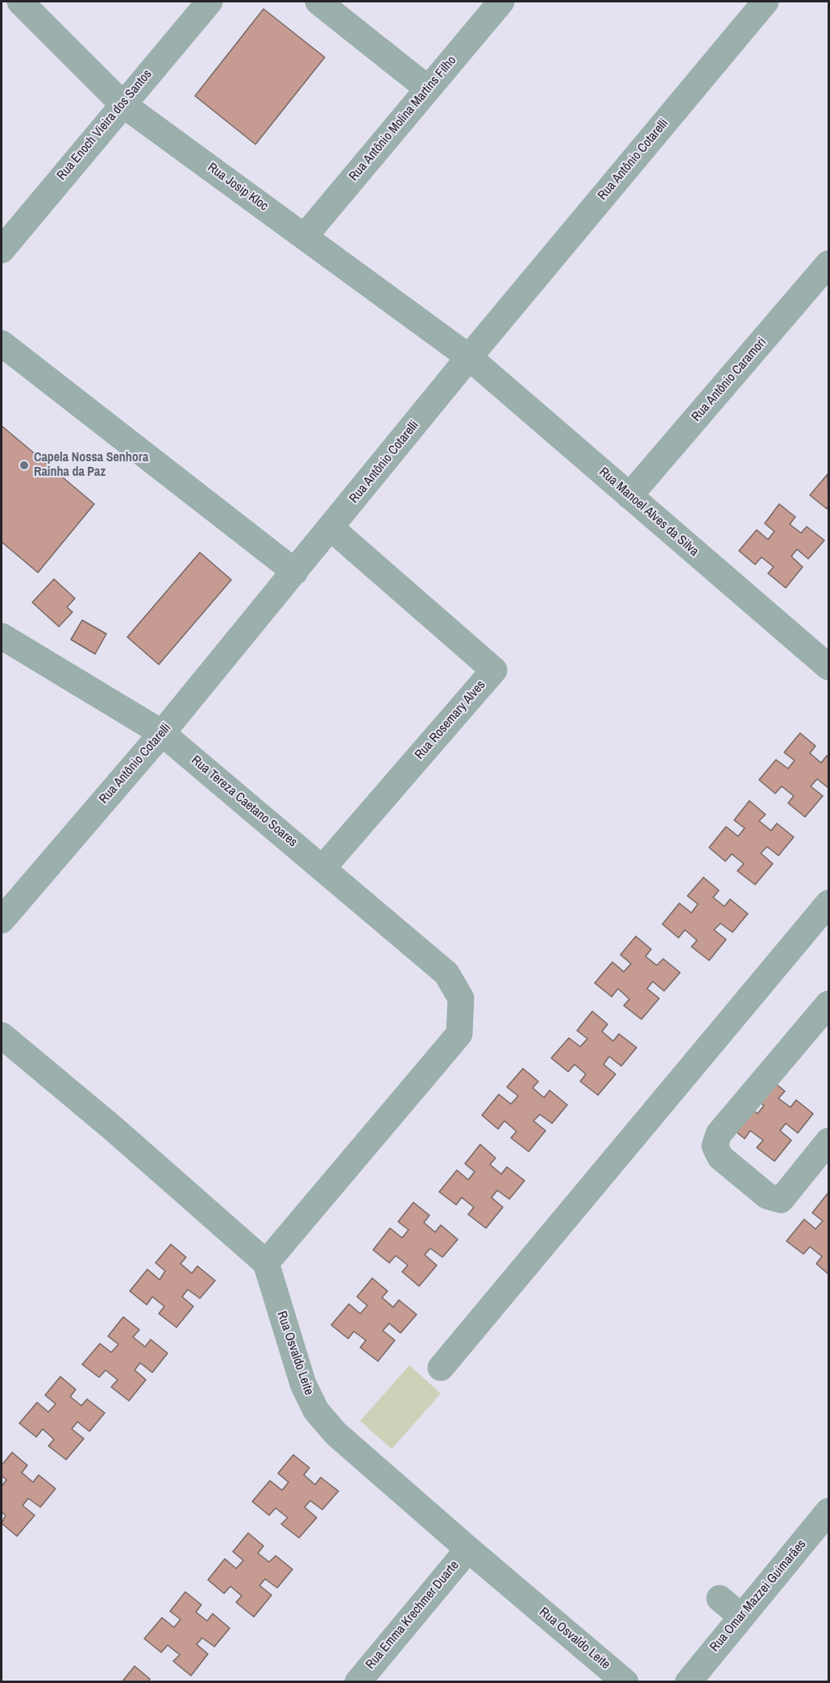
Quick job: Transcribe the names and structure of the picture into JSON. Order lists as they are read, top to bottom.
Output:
{
  "streets": {
    "street": [
      "Rua Antônio Molina Martins Filho",
      "Rua Enoch Vieira dos Santos",
      "Rua Antônio Cotarelli",
      "Rua Josip Kloc",
      "Rua Antônio Caramori",
      "Rua Manoel Alves da Silva",
      "Rua Rosemary Alves",
      "Rua Tereza Caetano Soares",
      "Rua Osvaldo Leite",
      "Rua Omar Mazzei Guimarães",
      "Rua Emma Krechmer Duarte"
    ]
  },
  "crossings": [
    ["Rua Antônio Molina Martins Filho", "Rua Josip Kloc"],
    ["Rua Enoch Vieira dos Santos", "Rua Josip Kloc"],
    ["Rua Antônio Cotarelli", "Rua Josip Kloc"],
    ["Rua Antônio Cotarelli", "Rua Manoel Alves da Silva"],
    ["Rua Antônio Cotarelli", "Rua Rosemary Alves"],
    ["Rua Antônio Cotarelli", "Rua Tereza Caetano Soares"],
    ["Rua Josip Kloc", "Rua Manoel Alves da Silva"],
    ["Rua Antônio Caramori", "Rua Manoel Alves da Silva"],
    ["Rua Rosemary Alves", "Rua Tereza Caetano Soares"],
    ["Rua Tereza Caetano Soares", "Rua Osvaldo Leite"],
    ["Rua Osvaldo Leite", "Rua Emma Krechmer Duarte"]
  ],
  "places": ["Capela Nossa Senhora Rainha da Paz"]
}
